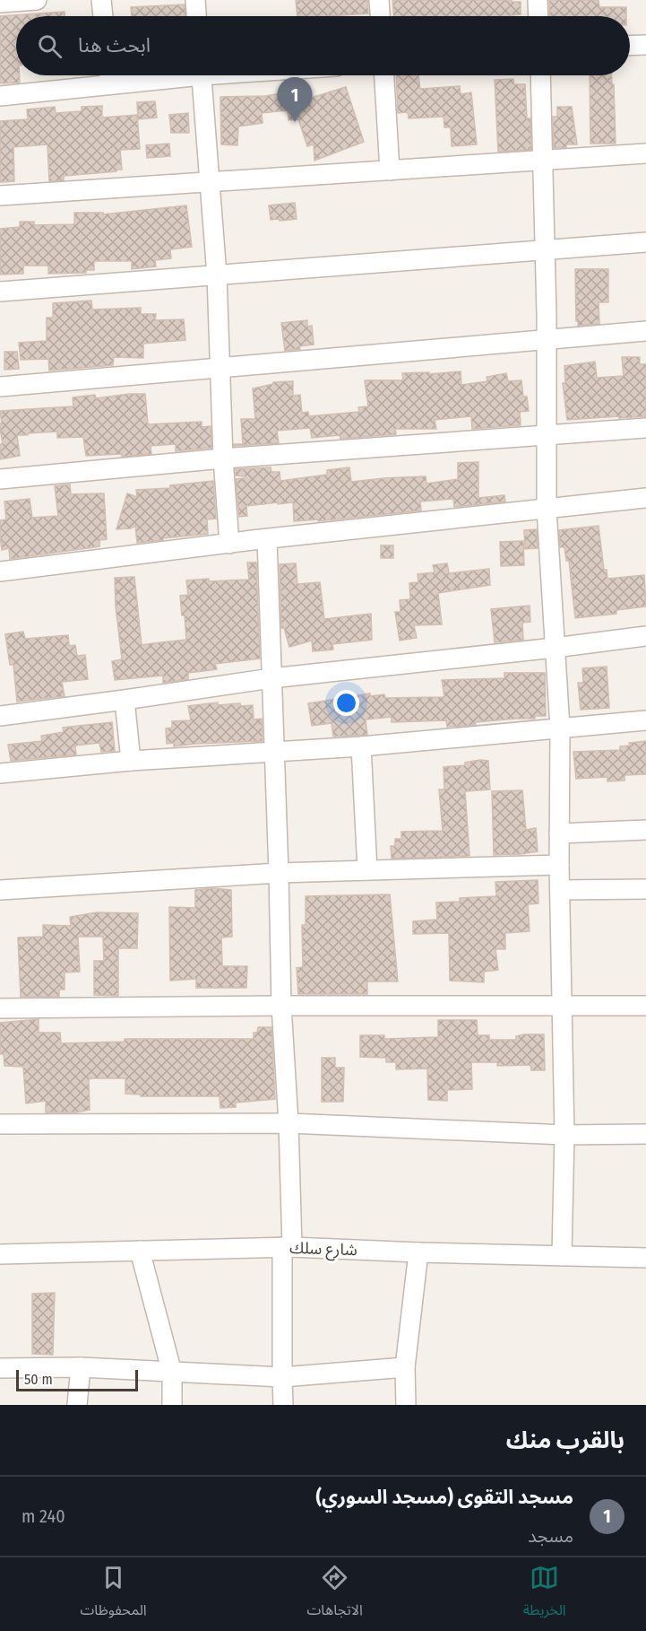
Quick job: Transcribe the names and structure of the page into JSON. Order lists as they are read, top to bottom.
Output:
{
  "streets": {
    "street": ["شارع سلك"]
  },
  "scale_bar": "50 m",
  "page": {
    "search": "ابحث هنا",
    "pins": "1",
    "scale": "50 m",
    "heading": "بالقرب منك",
    "list": [
      {
        "mark": "1",
        "name": "مسجد التقوى (مسجد السوري)",
        "note": "مسجد",
        "value": "240 m"
      }
    ],
    "nav": ["الخريطة", "الاتجاهات", "المحفوظات"]
  }
}
